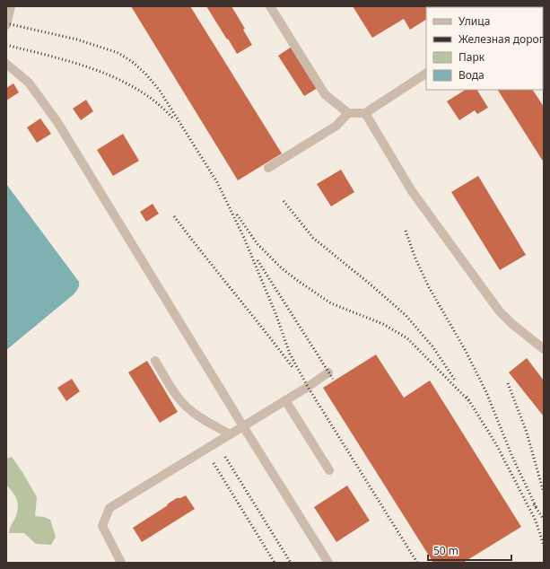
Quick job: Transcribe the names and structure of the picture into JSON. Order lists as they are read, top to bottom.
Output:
{
  "legend": [
    "Улица",
    "Железная дорога",
    "Парк",
    "Вода"
  ],
  "scale_bar": "50 m"
}
